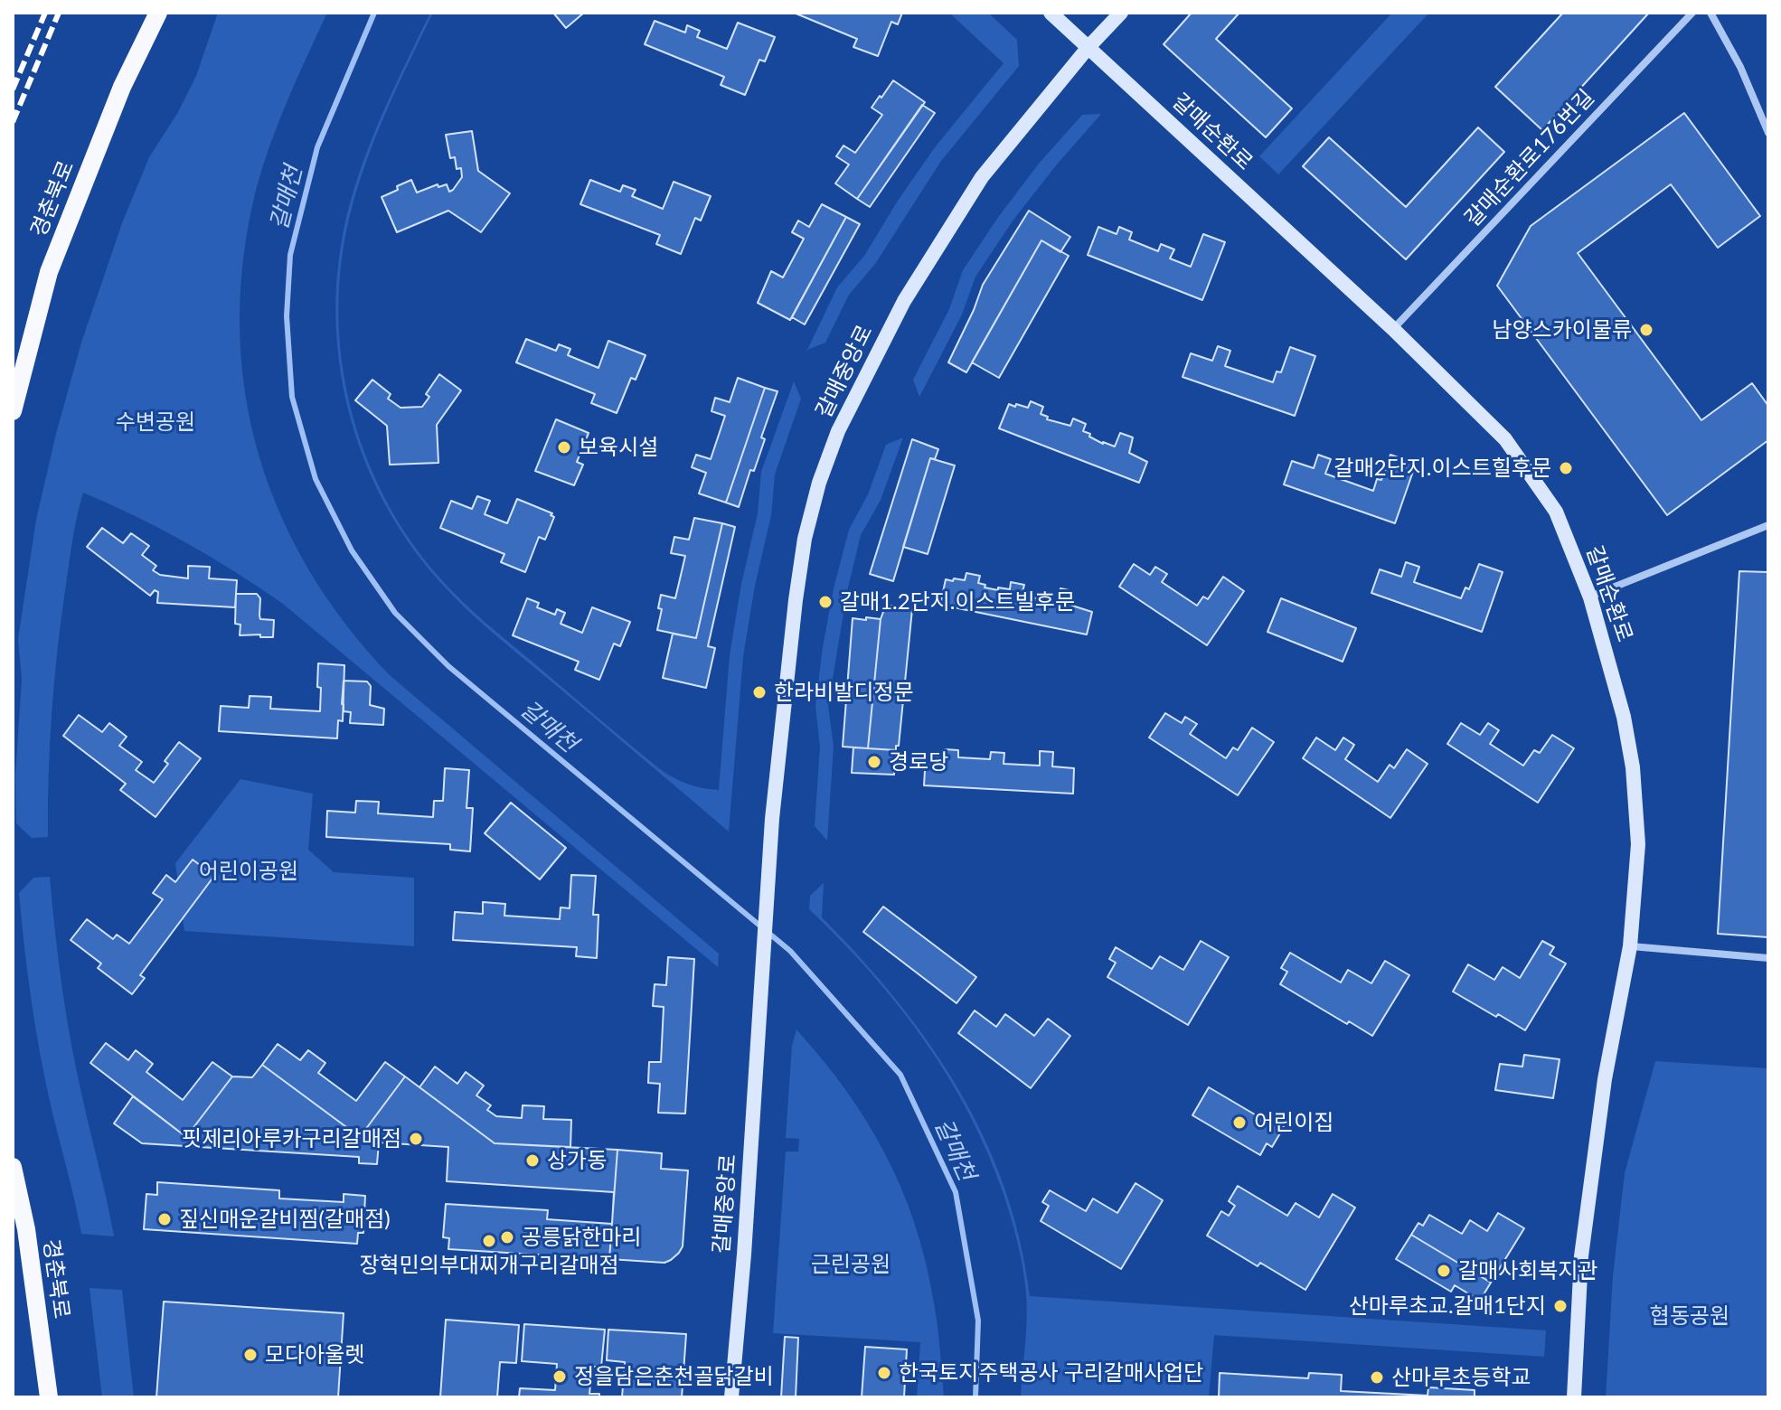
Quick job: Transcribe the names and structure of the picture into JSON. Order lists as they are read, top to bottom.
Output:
{
  "streets": {
    "main road": ["경춘북로"],
    "street": ["갈매순환로", "갈매순환로176번길", "갈매중앙로"]
  },
  "crossings": [
    ["갈매순환로", "갈매순환로176번길"],
    ["갈매순환로", "갈매중앙로"]
  ],
  "water": ["갈매천"],
  "parks": [
    "수변공원",
    "어린이공원",
    "근린공원",
    "협동공원"
  ],
  "places": [
    "남양스카이물류",
    "보육시설",
    "갈매2단지.이스트힐후문",
    "갈매1.2단지.이스트빌후문",
    "한라비발디정문",
    "경로당",
    "어린이집",
    "핏제리아루카구리갈매점",
    "상가동",
    "짚신매운갈비찜(갈매점)",
    "공릉닭한마리",
    "장혁민의부대찌개구리갈매점",
    "갈매사회복지관",
    "산마루초교.갈매1단지",
    "모다아울렛",
    "한국토지주택공사 구리갈매사업단",
    "정을담은춘천골닭갈비",
    "산마루초등학교"
  ]
}
